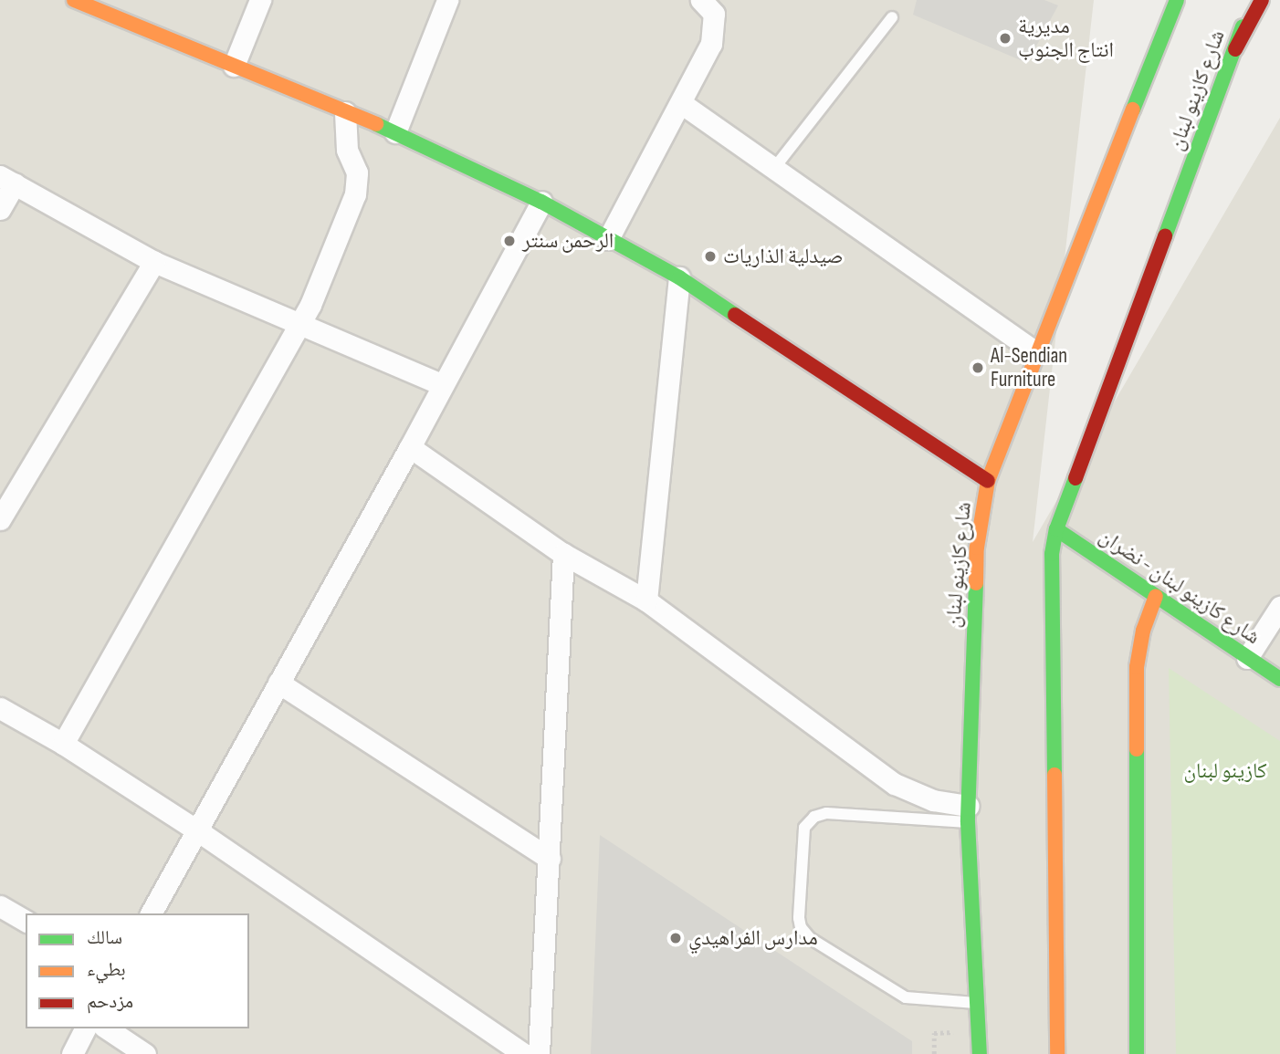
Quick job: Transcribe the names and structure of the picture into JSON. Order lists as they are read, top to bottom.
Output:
{
  "streets": {
    "main road": ["شارع كازينو لبنان", "شارع كازينو لبنان - نضران"]
  },
  "crossings": [
    ["شارع كازينو لبنان", "شارع كازينو لبنان - نضران"]
  ],
  "parks": ["كازينو لبنان"],
  "places": [
    "مديرية انتاج الجنوب",
    "الرحمن سنتر",
    "صيدلية الذاريات",
    "Al-Sendian Furniture",
    "مدارس الفراهيدي"
  ],
  "legend": ["سالك", "بطيء", "مزدحم"]
}
